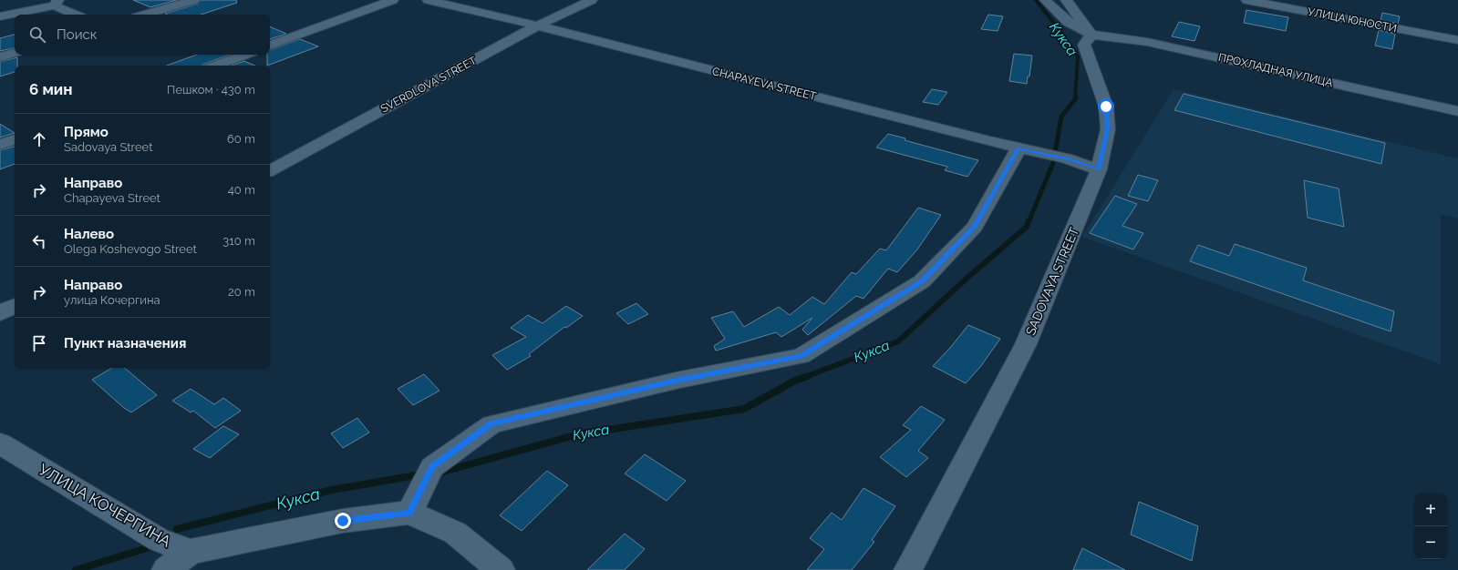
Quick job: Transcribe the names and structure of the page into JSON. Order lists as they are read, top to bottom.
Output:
{
  "streets": {
    "street": [
      "УЛИЦА ЮНОСТИ",
      "ПРОХЛАДНАЯ УЛИЦА",
      "CHAPAYEVA STREET",
      "SVERDLOVA STREET",
      "SADOVAYA STREET",
      "УЛИЦА КОЧЕРГИНА"
    ]
  },
  "crossings": [
    ["ПРОХЛАДНАЯ УЛИЦА", "SADOVAYA STREET"],
    ["CHAPAYEVA STREET", "SVERDLOVA STREET"],
    ["CHAPAYEVA STREET", "SADOVAYA STREET"]
  ],
  "water": ["Кукса"],
  "page": {
    "search": "Поиск",
    "heading": ["6 мин", "Пешком · 430 m"],
    "list": [
      ["Прямо", "Sadovaya Street", "60 m"],
      ["Направо", "Chapayeva Street", "40 m"],
      ["Налево", "Olega Koshevogo Street", "310 m"],
      ["Направо", "улица Кочергина", "20 m"],
      "Пункт назначения"
    ],
    "map_buttons": ["+", "−"]
  }
}
